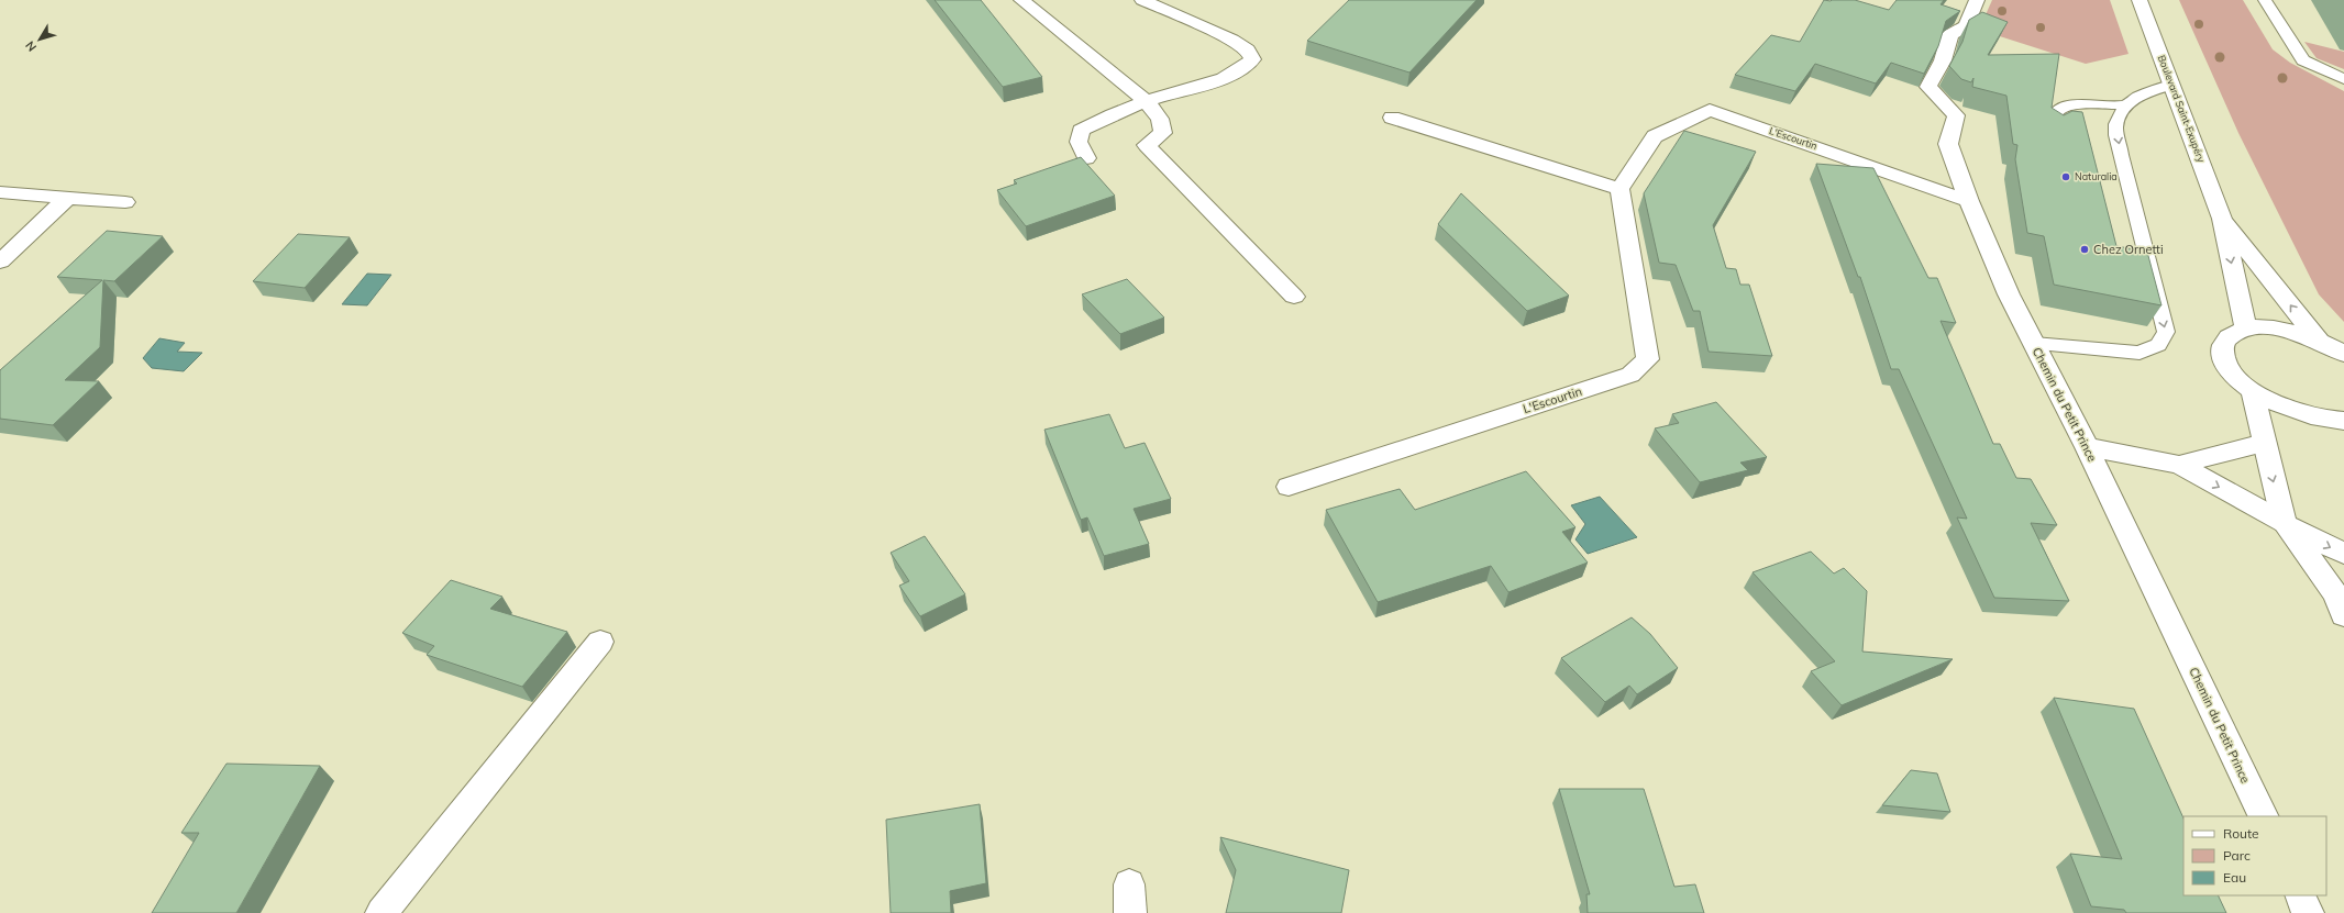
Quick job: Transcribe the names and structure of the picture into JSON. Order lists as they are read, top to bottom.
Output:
{
  "streets": {
    "street": ["Boulevard Saint-Exupéry", "L'Escourtin", "Chemin du Petit Prince"]
  },
  "crossings": [
    ["L'Escourtin", "Chemin du Petit Prince"]
  ],
  "places": ["Naturalia", "Chez Ornetti"],
  "legend": ["Route", "Parc", "Eau"],
  "north": "bottom left"
}
